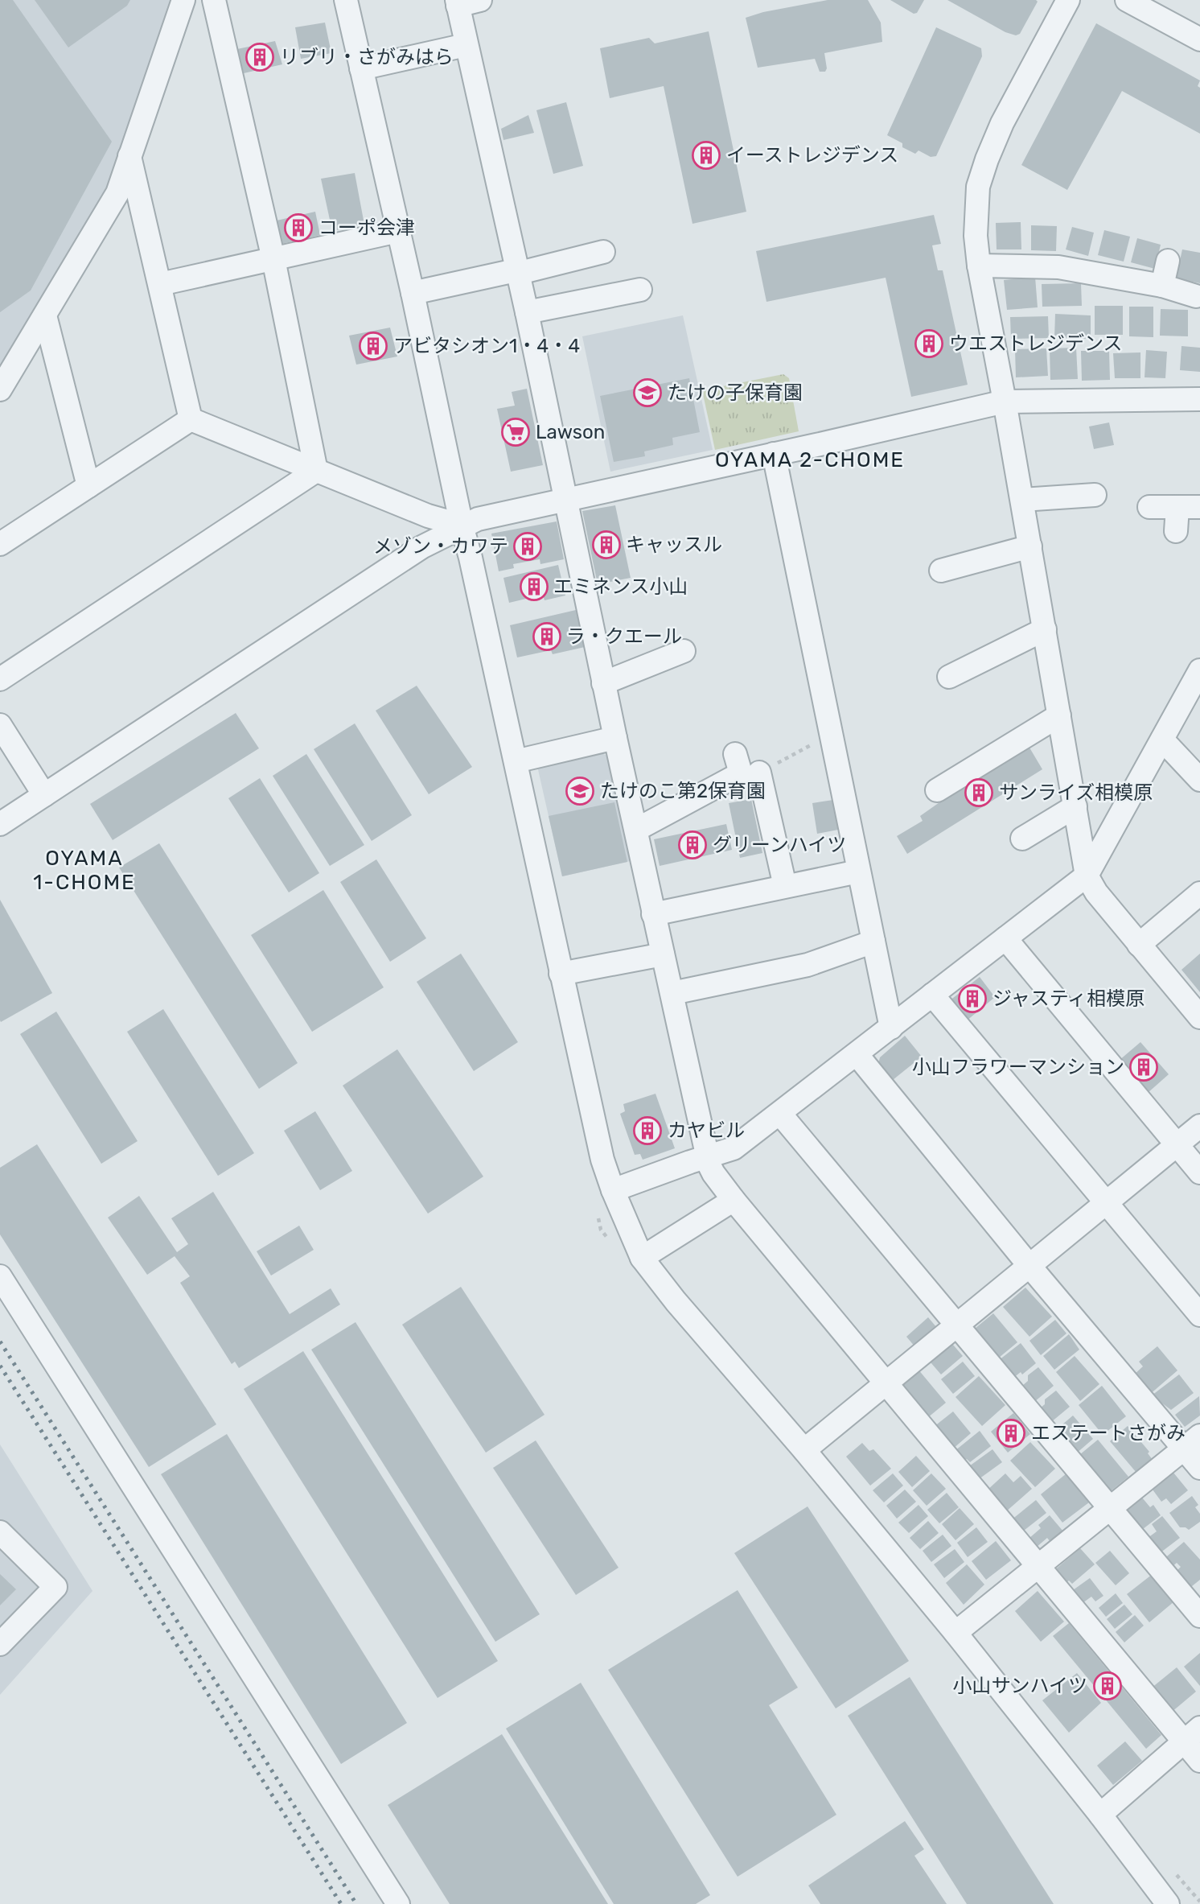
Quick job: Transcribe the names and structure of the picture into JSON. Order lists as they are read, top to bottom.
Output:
{
  "districts": ["OYAMA 2-CHOME", "OYAMA 1-CHOME"],
  "places": {
    "building": [
      "リブリ・さがみはら",
      "イーストレジデンス",
      "コーポ会津",
      "ウエストレジデンス",
      "アビタシオン1・4・4",
      "キャッスル",
      "メゾン・カワテ",
      "エミネンス小山",
      "ラ・クエール",
      "サンライズ相模原",
      "グリーンハイツ",
      "ジャスティ相模原",
      "小山フラワーマンション",
      "カヤビル",
      "エステートさがみ",
      "小山サンハイツ"
    ],
    "school or university": ["たけの子保育園", "たけのこ第2保育園"],
    "supermarket": ["Lawson"]
  }
}
